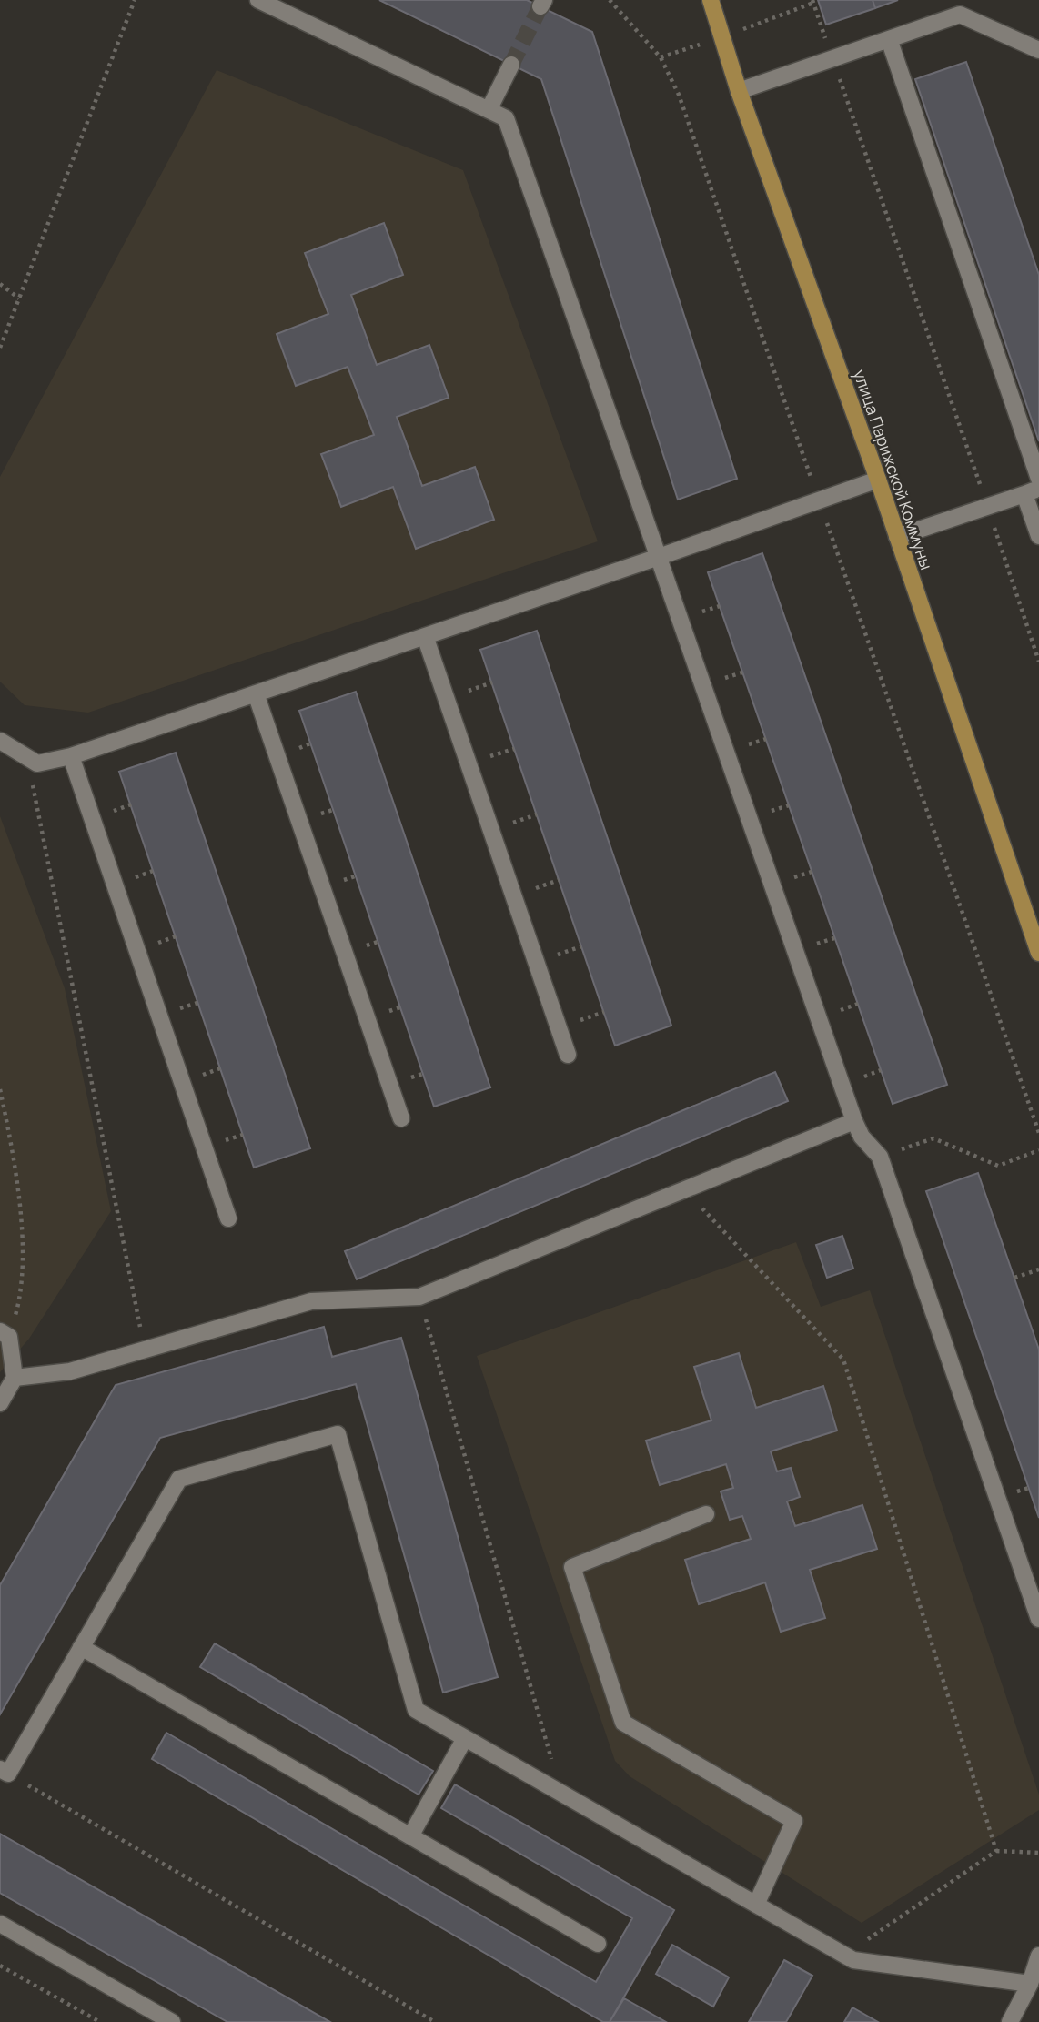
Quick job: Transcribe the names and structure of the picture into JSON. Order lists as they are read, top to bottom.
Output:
{
  "streets": {
    "main road": ["улица Парижской Коммуны"]
  }
}
